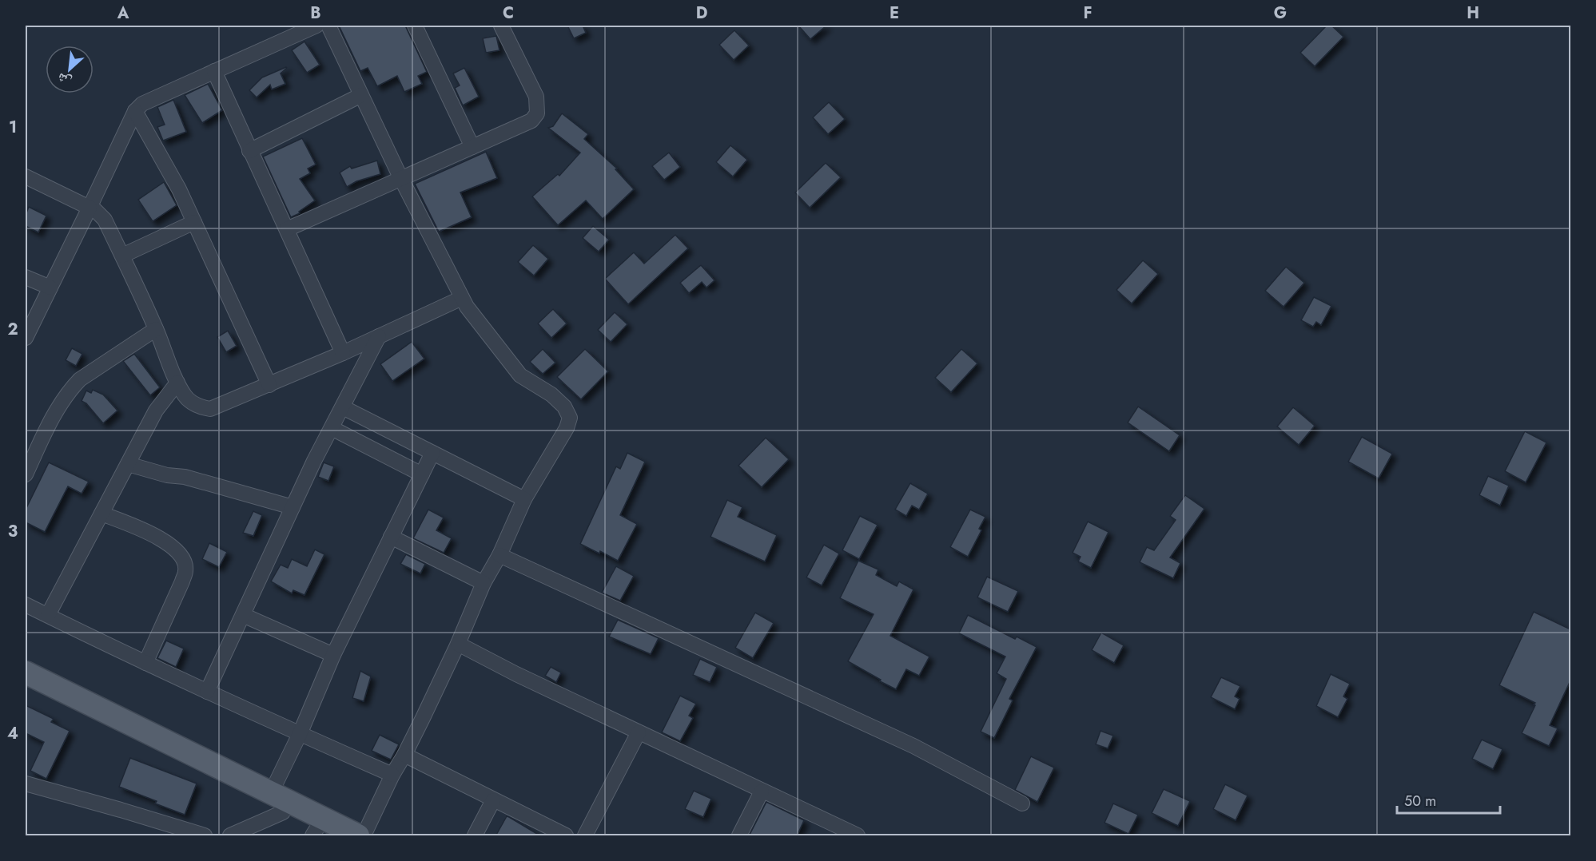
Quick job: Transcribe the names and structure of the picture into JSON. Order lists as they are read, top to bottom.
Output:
{
  "scale_bar": "50 m",
  "north": "bottom left",
  "grid": {
    "columns": [
      "A",
      "B",
      "C",
      "D",
      "E",
      "F",
      "G",
      "H"
    ],
    "rows": [
      "1",
      "2",
      "3",
      "4"
    ]
  }
}
